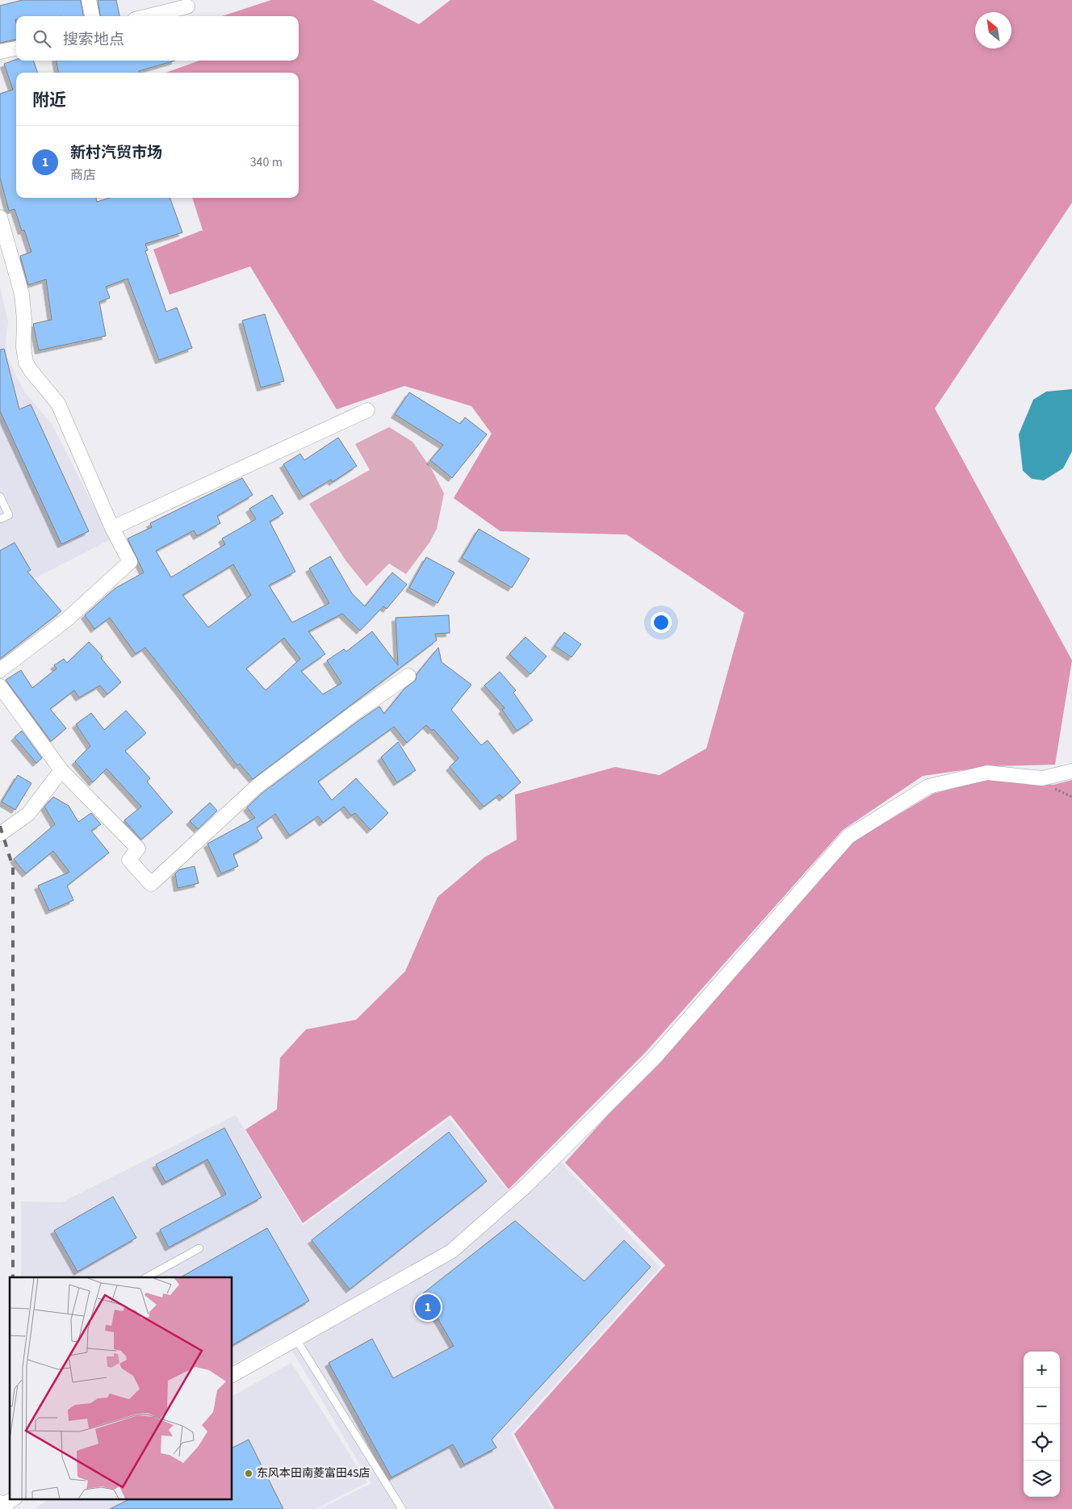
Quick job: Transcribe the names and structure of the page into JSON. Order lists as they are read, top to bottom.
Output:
{
  "places": ["东风本田南菱富田4S店"],
  "north": "top left",
  "page": {
    "search": "搜索地点",
    "heading": "附近",
    "list": [
      {
        "mark": "1",
        "name": "新村汽贸市场",
        "note": "商店",
        "value": "340 m"
      }
    ],
    "pins": "1",
    "map_buttons": ["+", "−"]
  }
}
